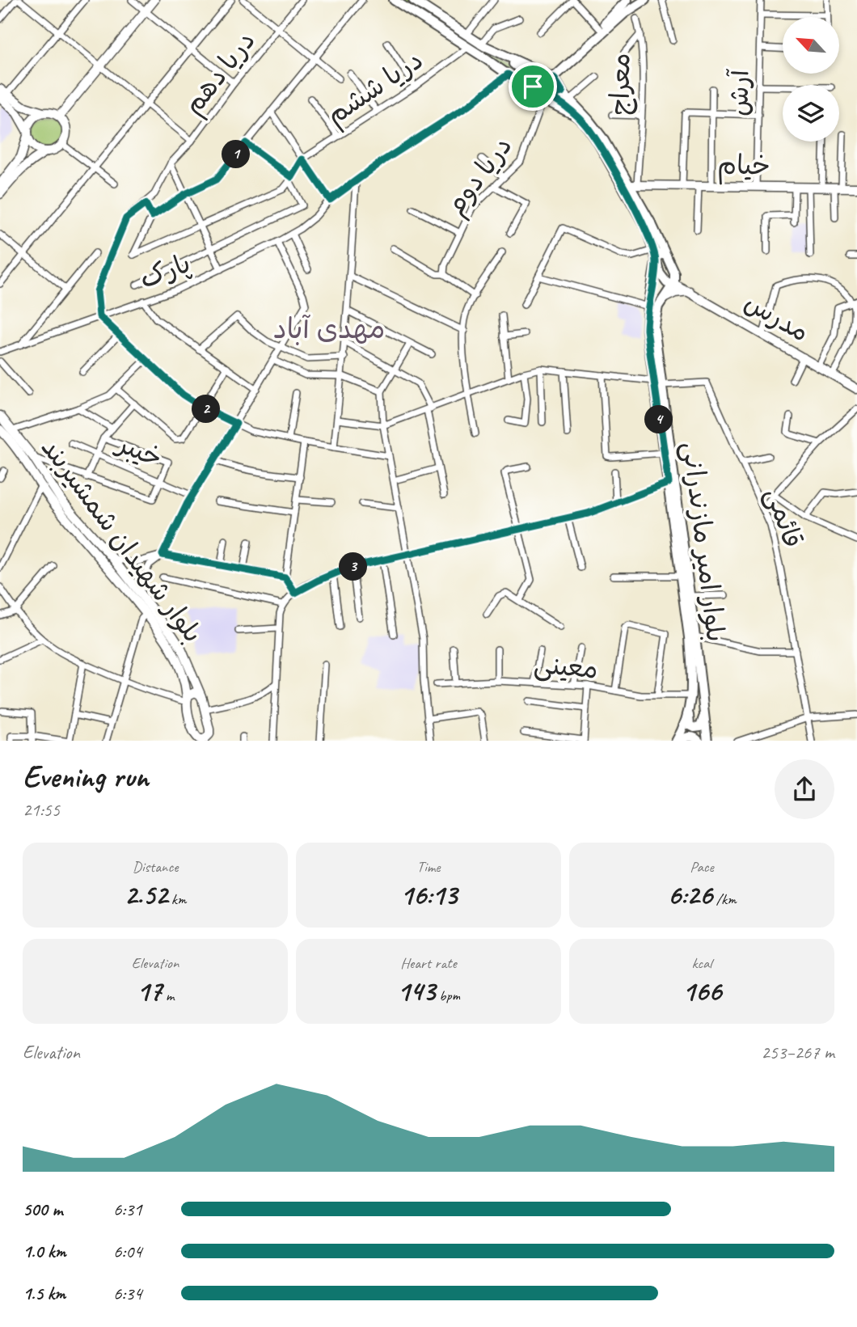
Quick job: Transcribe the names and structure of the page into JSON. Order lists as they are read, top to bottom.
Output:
{
  "streets": {
    "main road": [
      "خیام",
      "مدرس",
      "بلوار شهیدان شمشیربند",
      "بلوار امیر مازندرانی"
    ],
    "street": [
      "دریا دهم",
      "معراج",
      "دریا ششم",
      "آرش",
      "دریا دوم",
      "پارک",
      "خیبر",
      "قائمی",
      "معینی"
    ]
  },
  "crossings": [
    ["دریا دهم", "پارک"],
    ["معراج", "خیام"],
    ["آرش", "خیام"],
    ["مدرس", "بلوار امیر مازندرانی"],
    ["قائمی", "بلوار امیر مازندرانی"],
    ["بلوار امیر مازندرانی", "معینی"]
  ],
  "districts": ["مهدی آباد"],
  "north": "top left",
  "page": {
    "pins": [
      "1",
      "2",
      "4",
      "3"
    ],
    "heading": ["Evening run", "21:55"],
    "stats": [
      ["Distance", "2.52 km"],
      ["Time", "16:13"],
      ["Pace", "6:26 /km"],
      ["Elevation", "17 m"],
      ["Heart rate", "143 bpm"],
      ["kcal", "166"]
    ],
    "chart": ["Elevation", "253–267 m"],
    "list": [
      {
        "name": "500 m",
        "note": "6:31"
      },
      {
        "name": "1.0 km",
        "note": "6:04"
      },
      {
        "name": "1.5 km",
        "note": "6:34"
      }
    ]
  }
}
